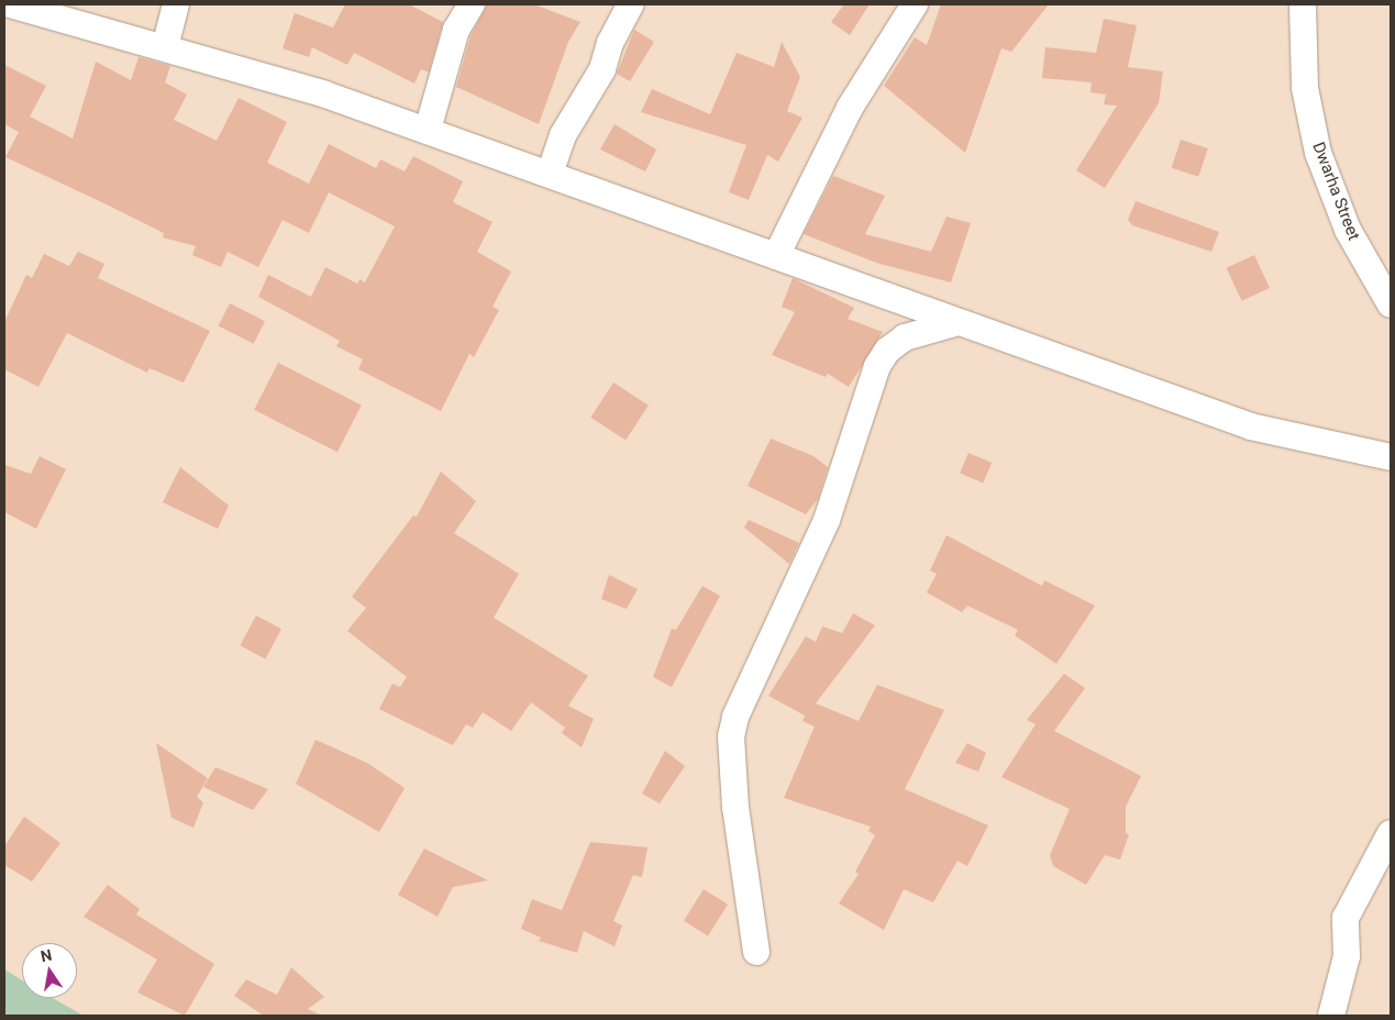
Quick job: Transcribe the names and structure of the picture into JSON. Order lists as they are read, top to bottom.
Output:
{
  "streets": {
    "street": ["Dwarha Street"]
  },
  "north": "top"
}
